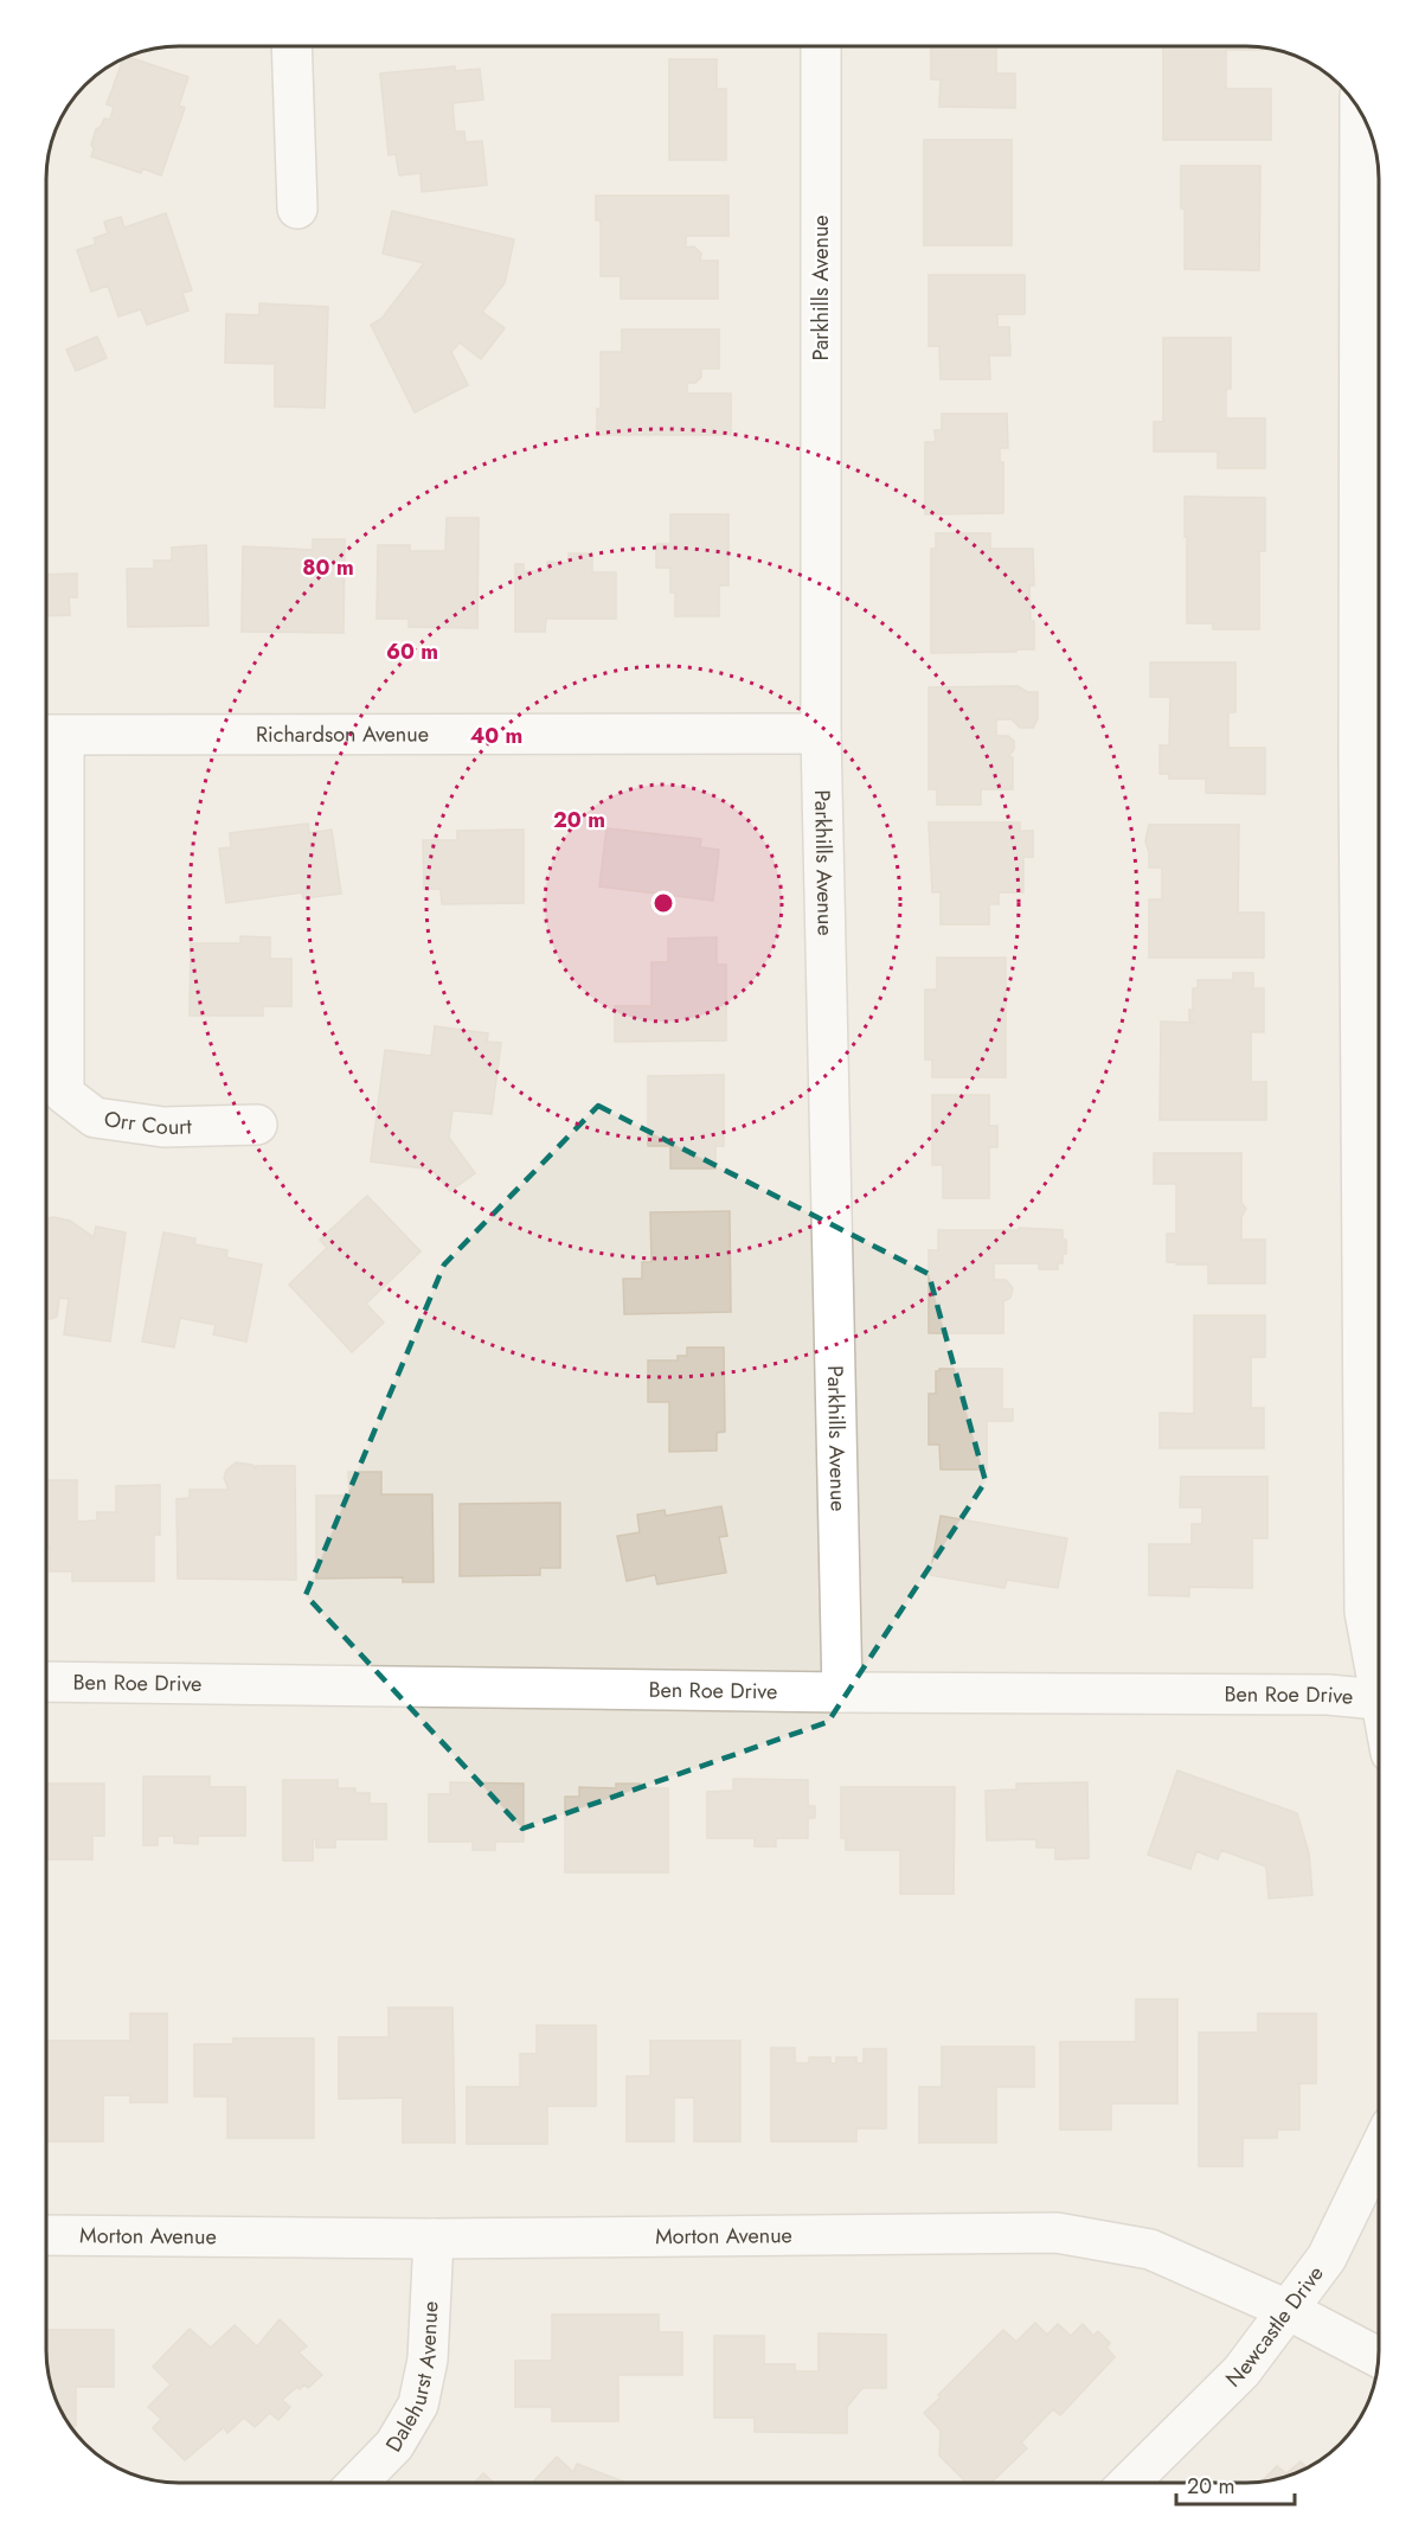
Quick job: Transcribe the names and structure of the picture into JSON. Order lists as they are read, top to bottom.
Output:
{
  "streets": {
    "street": [
      "Parkhills Avenue",
      "Richardson Avenue",
      "Orr Court",
      "Ben Roe Drive",
      "Morton Avenue",
      "Newcastle Drive",
      "Dalehurst Avenue"
    ]
  },
  "crossings": [
    ["Parkhills Avenue", "Richardson Avenue"],
    ["Parkhills Avenue", "Ben Roe Drive"],
    ["Richardson Avenue", "Orr Court"],
    ["Morton Avenue", "Newcastle Drive"],
    ["Morton Avenue", "Dalehurst Avenue"]
  ],
  "scale_bar": "20 m",
  "rings": [
    "80 m",
    "60 m",
    "40 m",
    "20 m"
  ]
}
